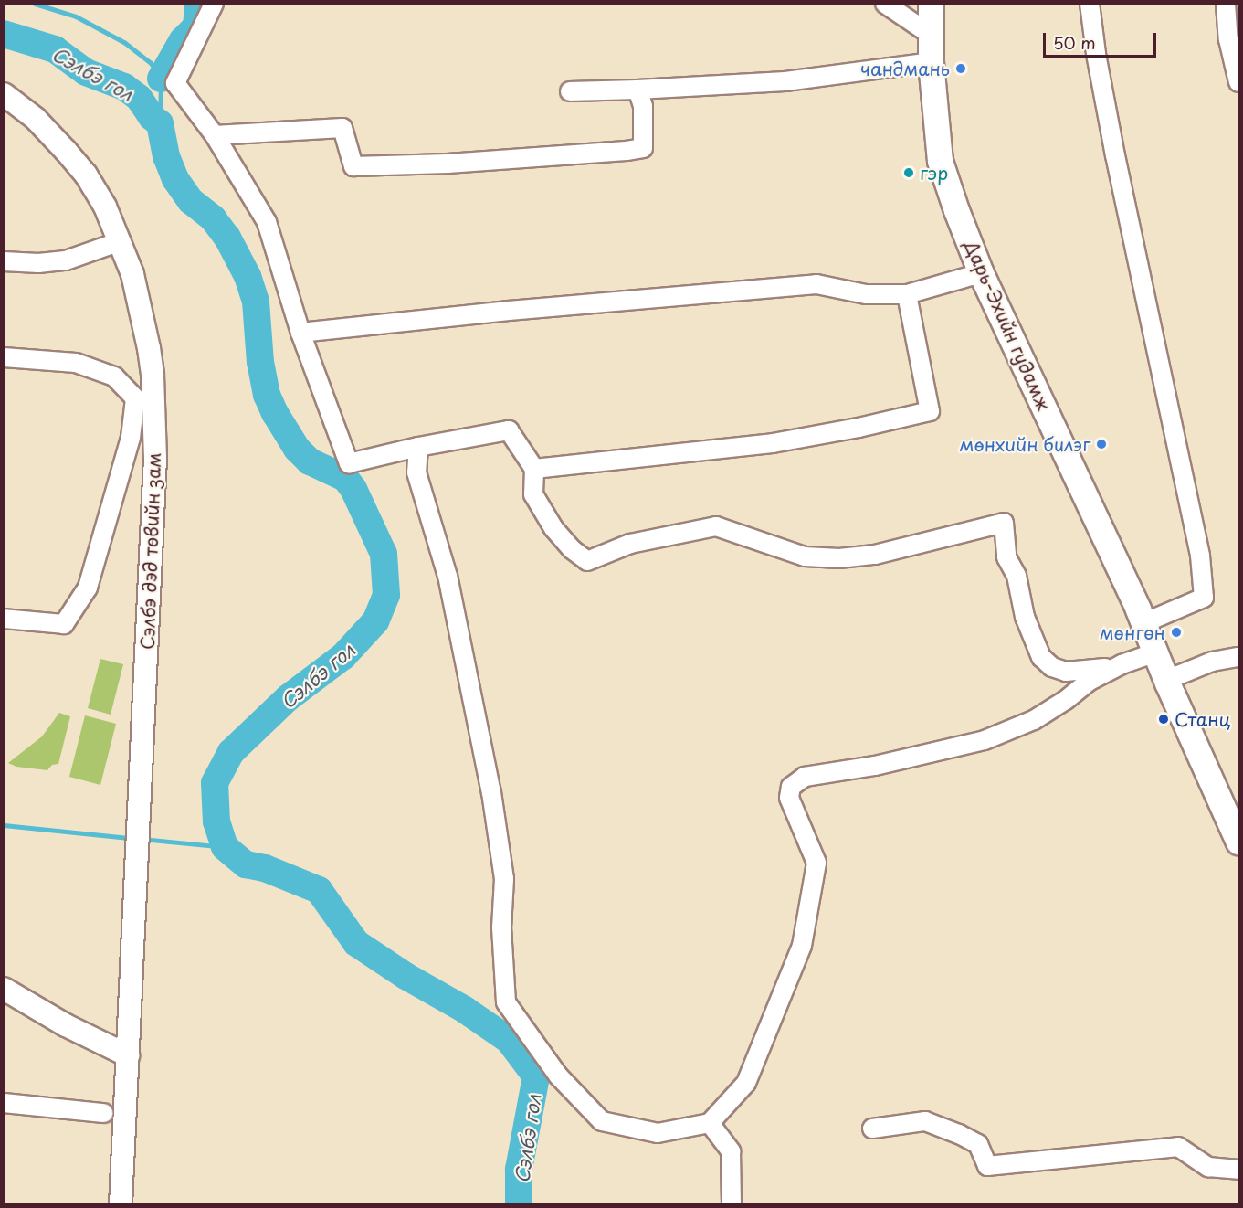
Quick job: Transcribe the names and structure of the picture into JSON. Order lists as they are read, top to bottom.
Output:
{
  "streets": {
    "main road": ["Дарь-Эхийн гудамж"],
    "street": ["Сэлбэ дэд төвийн зам"]
  },
  "water": ["Сэлбэ гол"],
  "places": [
    "чандмань",
    "гэр",
    "мөнхийн билэг",
    "мөнгөн",
    "Станц"
  ],
  "scale_bar": "50 m"
}
